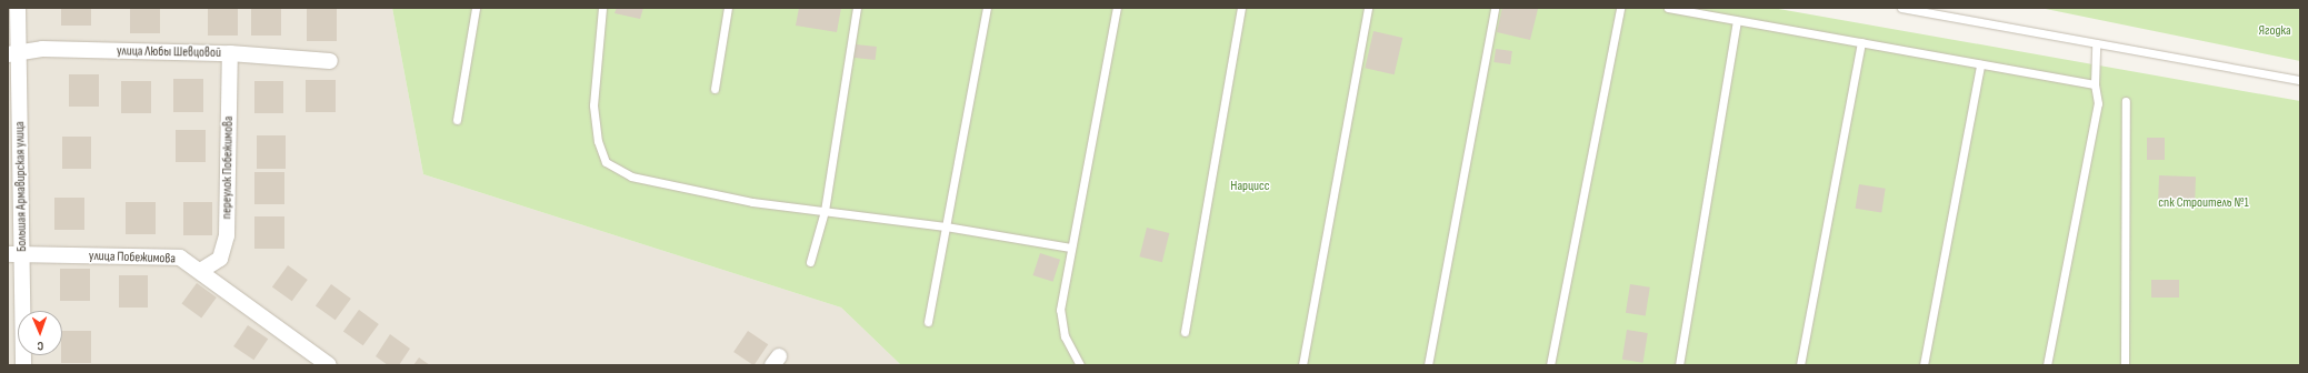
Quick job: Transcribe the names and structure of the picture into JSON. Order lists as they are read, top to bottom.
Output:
{
  "streets": {
    "street": [
      "улица Любы Шевцовой",
      "переулок Побежимова",
      "Большая Армавирская улица",
      "улица Побежимова"
    ]
  },
  "crossings": [
    ["улица Любы Шевцовой", "переулок Побежимова"],
    ["улица Любы Шевцовой", "Большая Армавирская улица"],
    ["переулок Побежимова", "улица Побежимова"],
    ["Большая Армавирская улица", "улица Побежимова"]
  ],
  "parks": ["Ягодка", "Нарцисс", "спк Строитель №1"],
  "north": "bottom"
}
